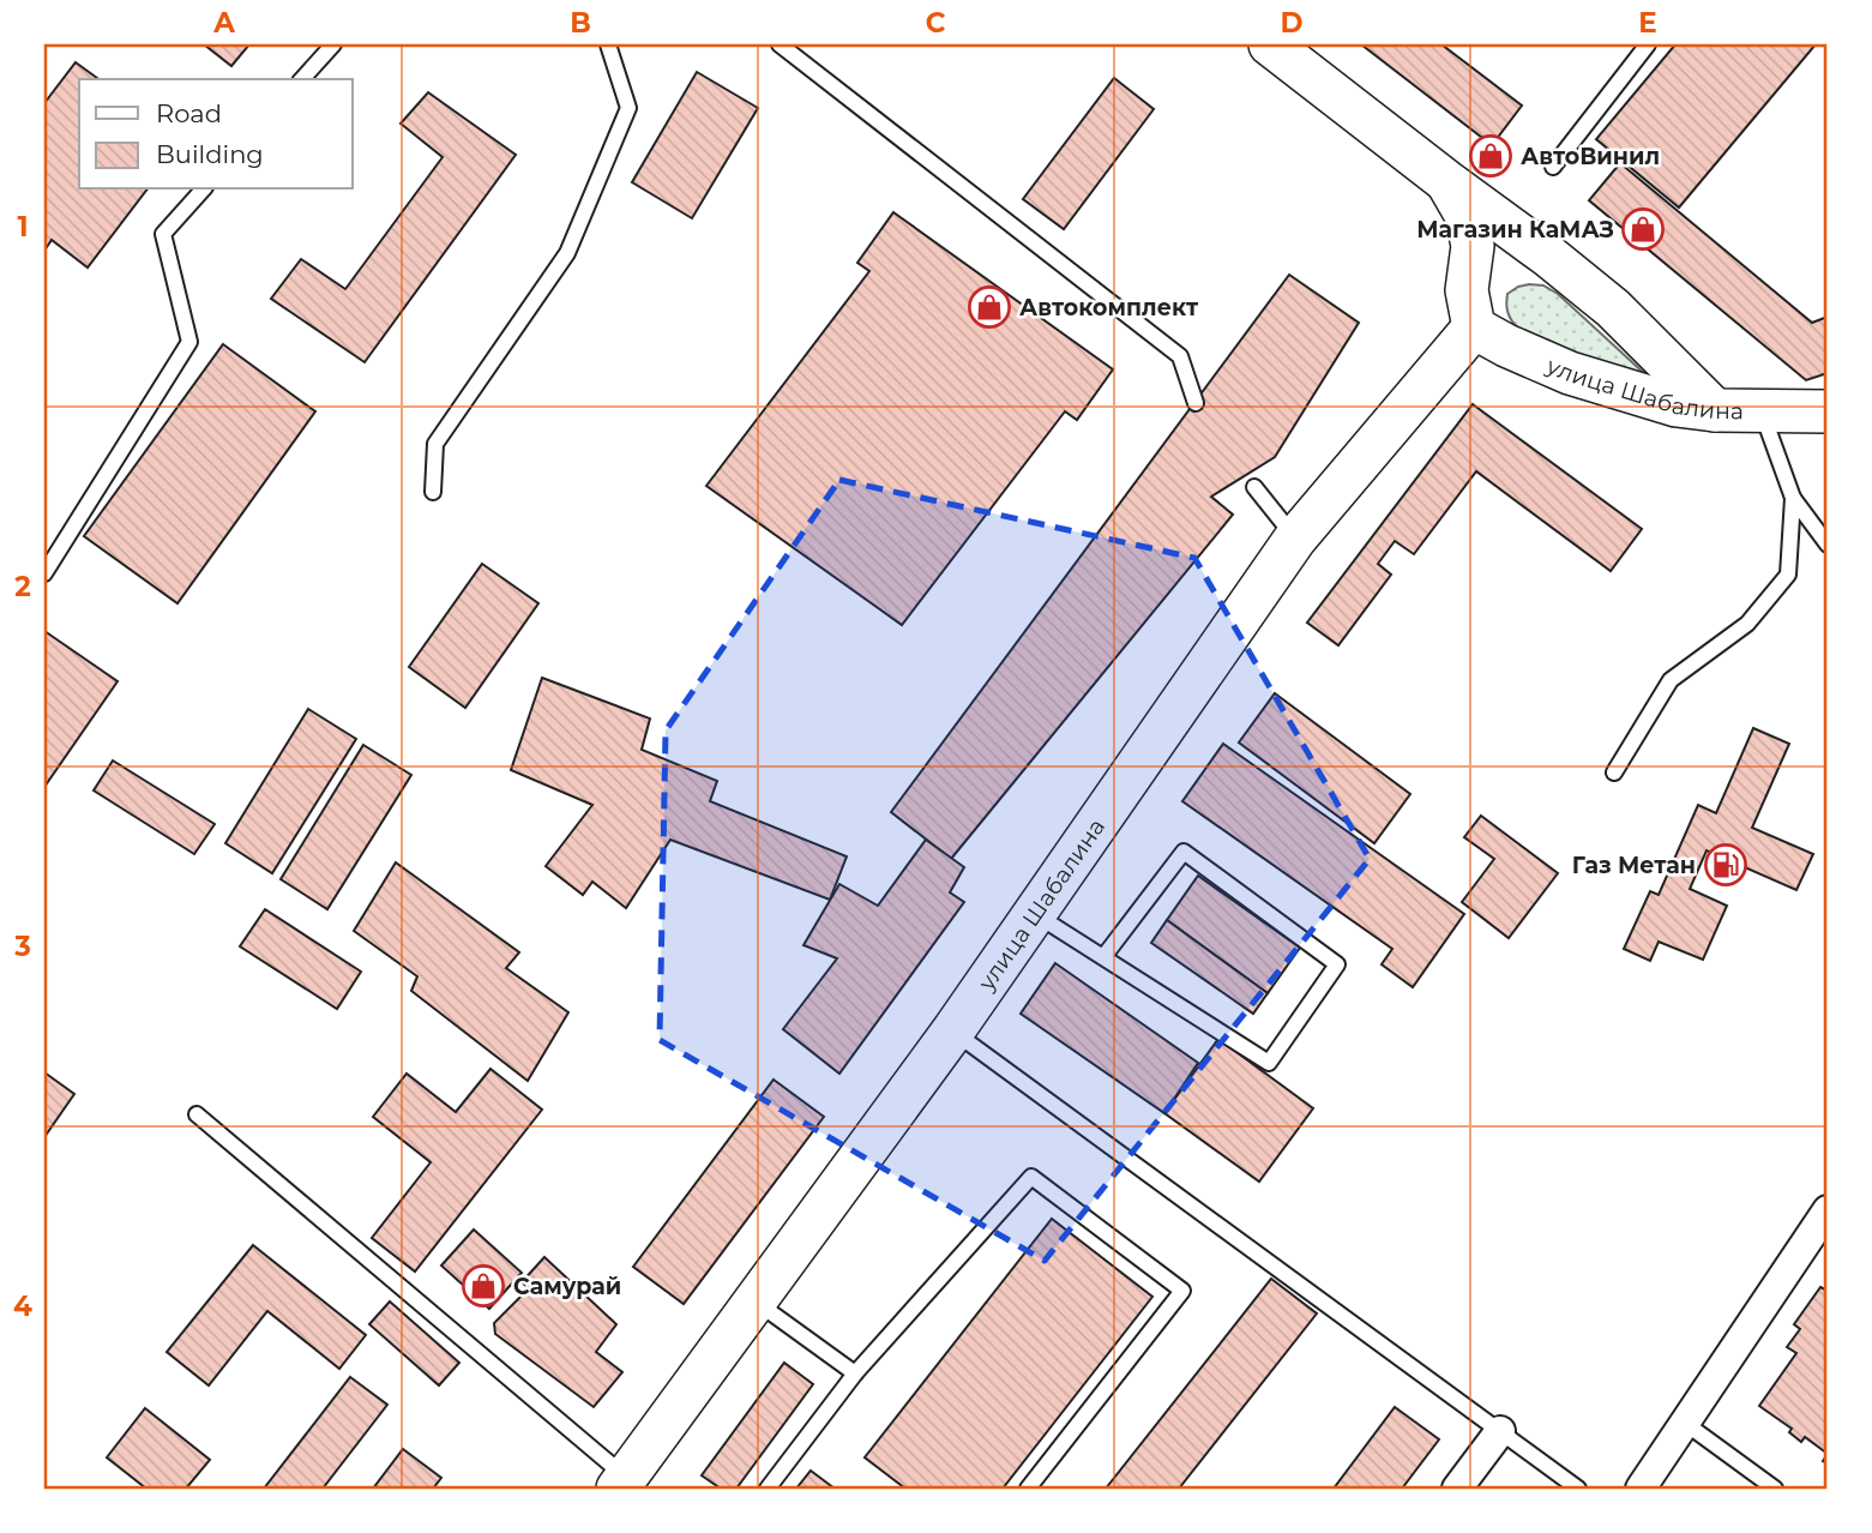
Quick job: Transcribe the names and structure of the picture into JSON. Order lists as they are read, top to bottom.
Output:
{
  "streets": {
    "main road": ["улица Шабалина"]
  },
  "places": {
    "shop": [
      "АвтоВинил",
      "Магазин КаМАЗ",
      "Автокомплект",
      "Самурай"
    ],
    "fuel station": ["Газ Метан"]
  },
  "legend": ["Road", "Building"],
  "grid": {
    "columns": [
      "A",
      "B",
      "C",
      "D",
      "E"
    ],
    "rows": [
      "1",
      "2",
      "3",
      "4"
    ]
  }
}
